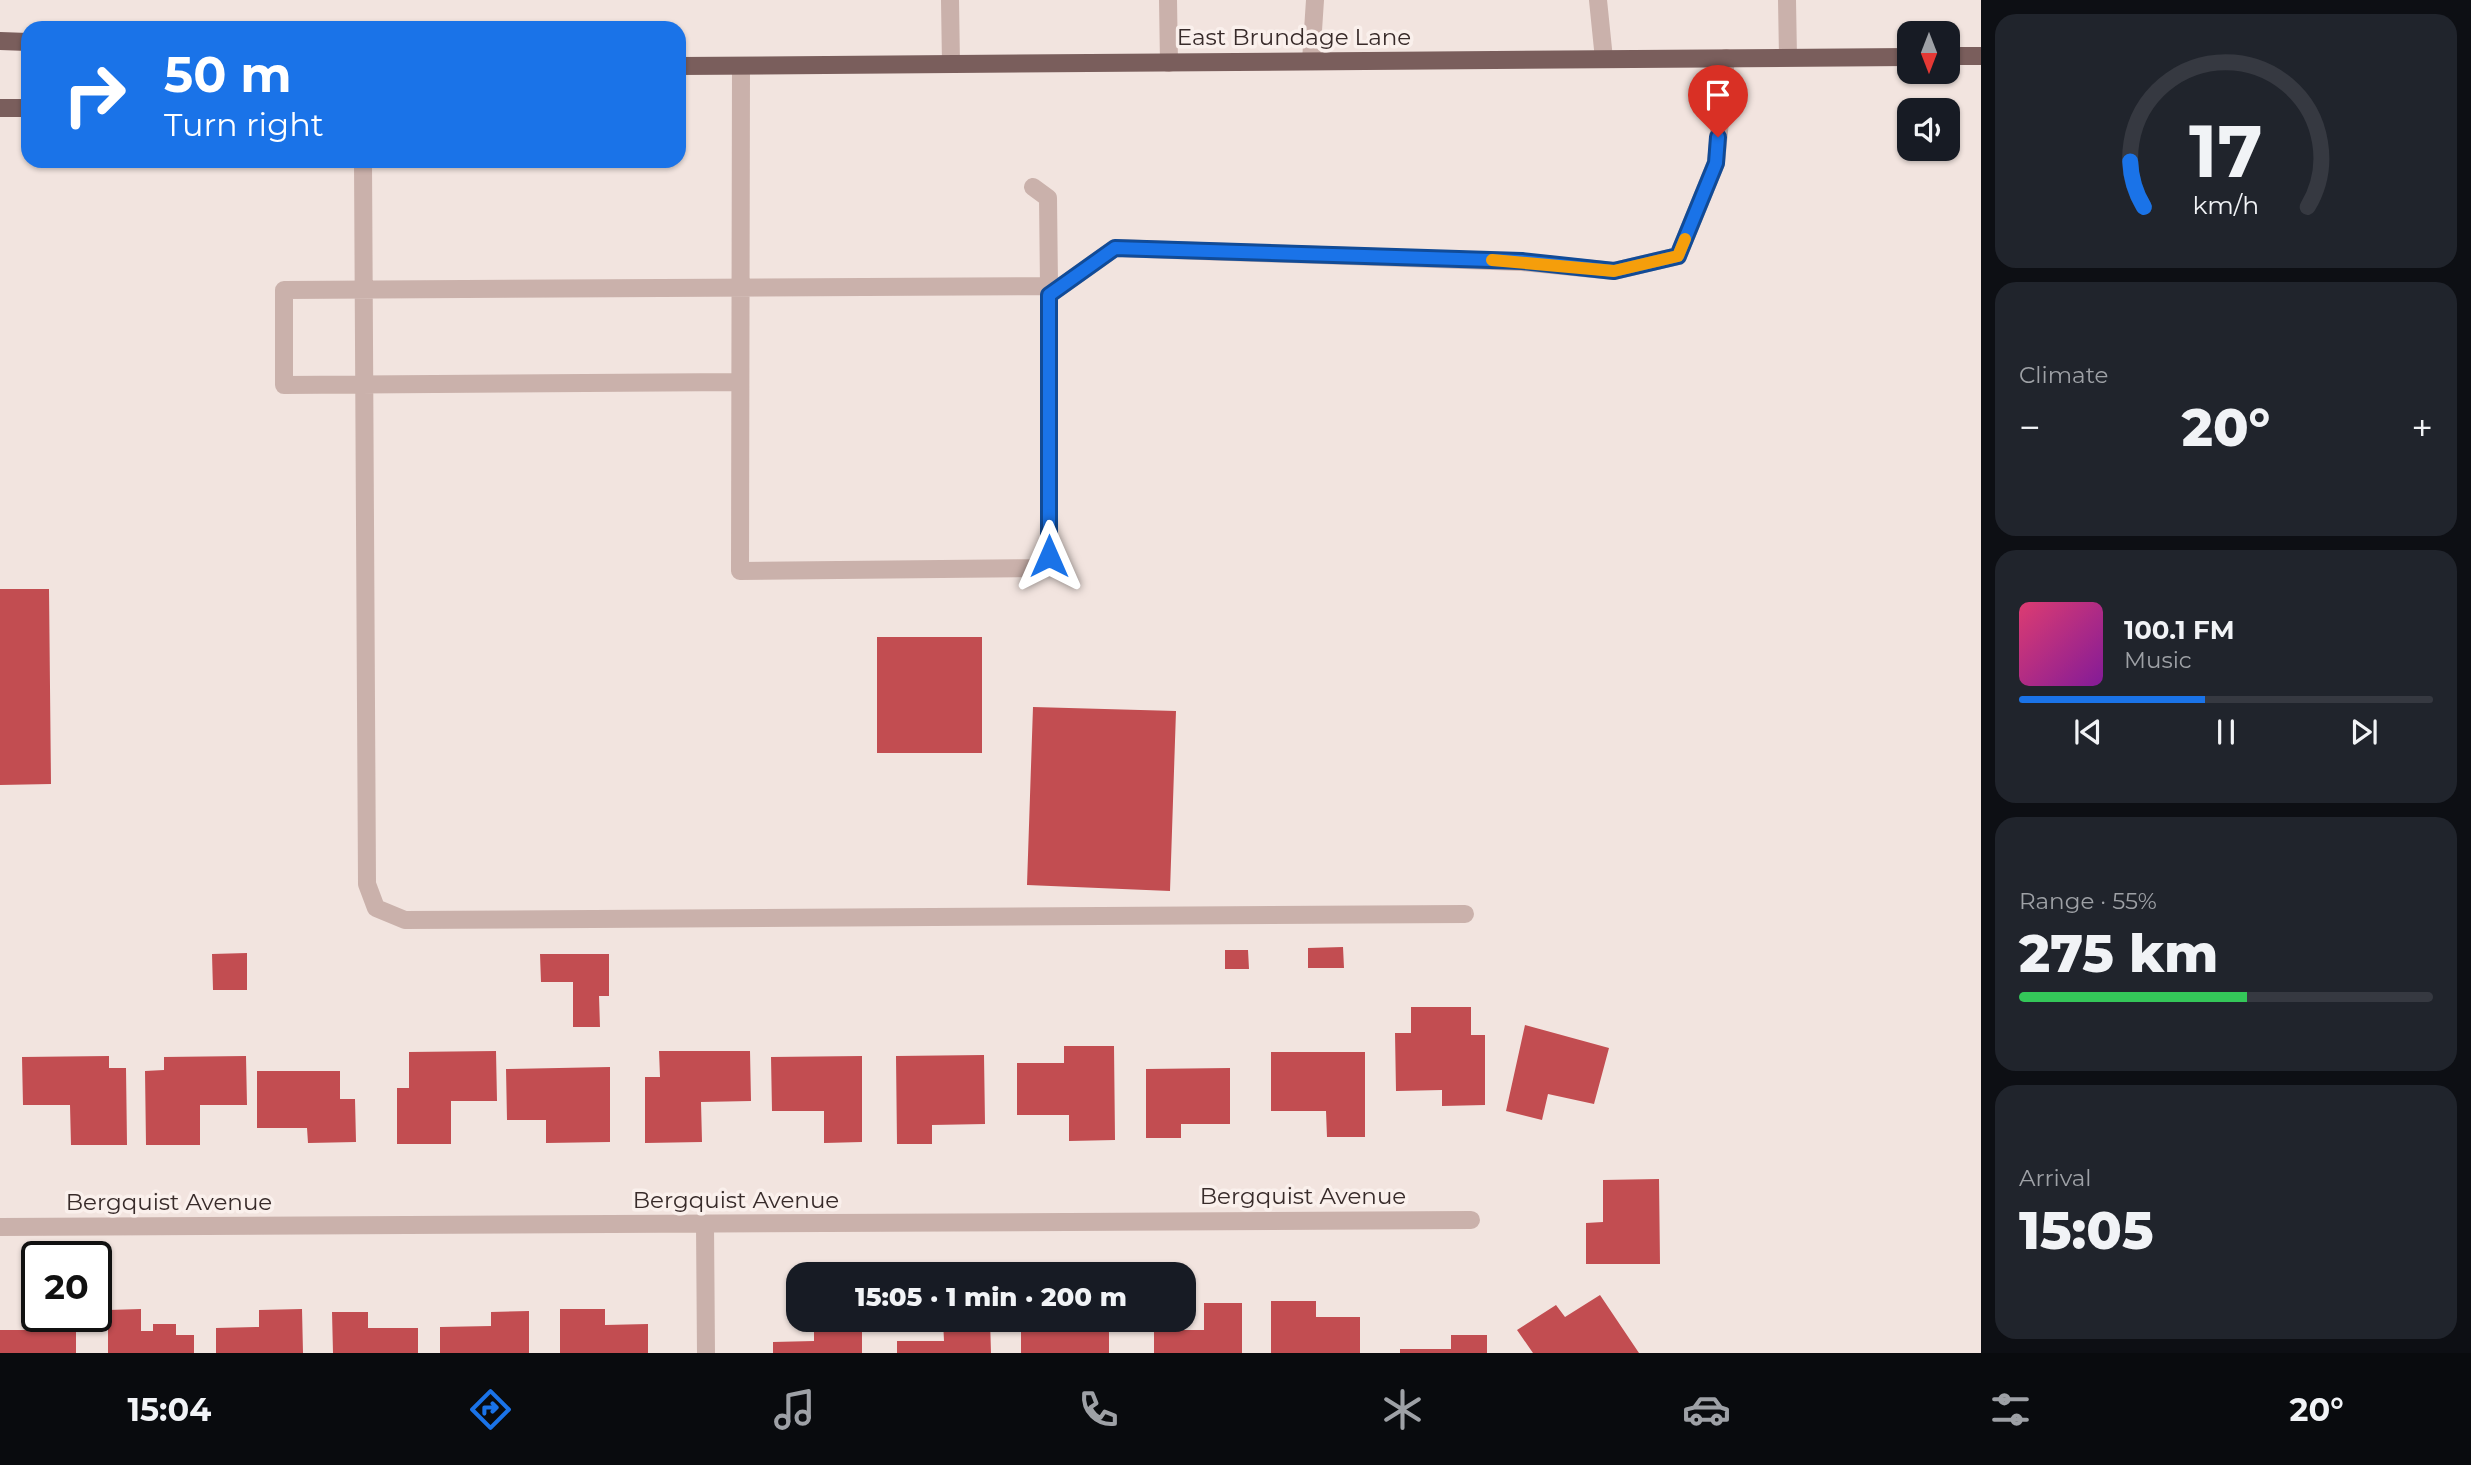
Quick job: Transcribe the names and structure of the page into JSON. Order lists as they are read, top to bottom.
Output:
{
  "streets": {
    "main road": ["East Brundage Lane"],
    "street": ["Bergquist Avenue"]
  },
  "north": "bottom",
  "page": {
    "turn": ["50 m", "Turn right"],
    "tile": [
      "Climate",
      ["Range · 55%", "275 km"],
      ["Arrival", "15:05"]
    ],
    "heat": ["−", "20°", "+"],
    "song": ["100.1 FM", "Music"],
    "limit": "20",
    "trip": "15:05 · 1 min · 200 m",
    "tabs": ["15:04", "20°"],
    "gauge": ["17", "km/h"]
  }
}
